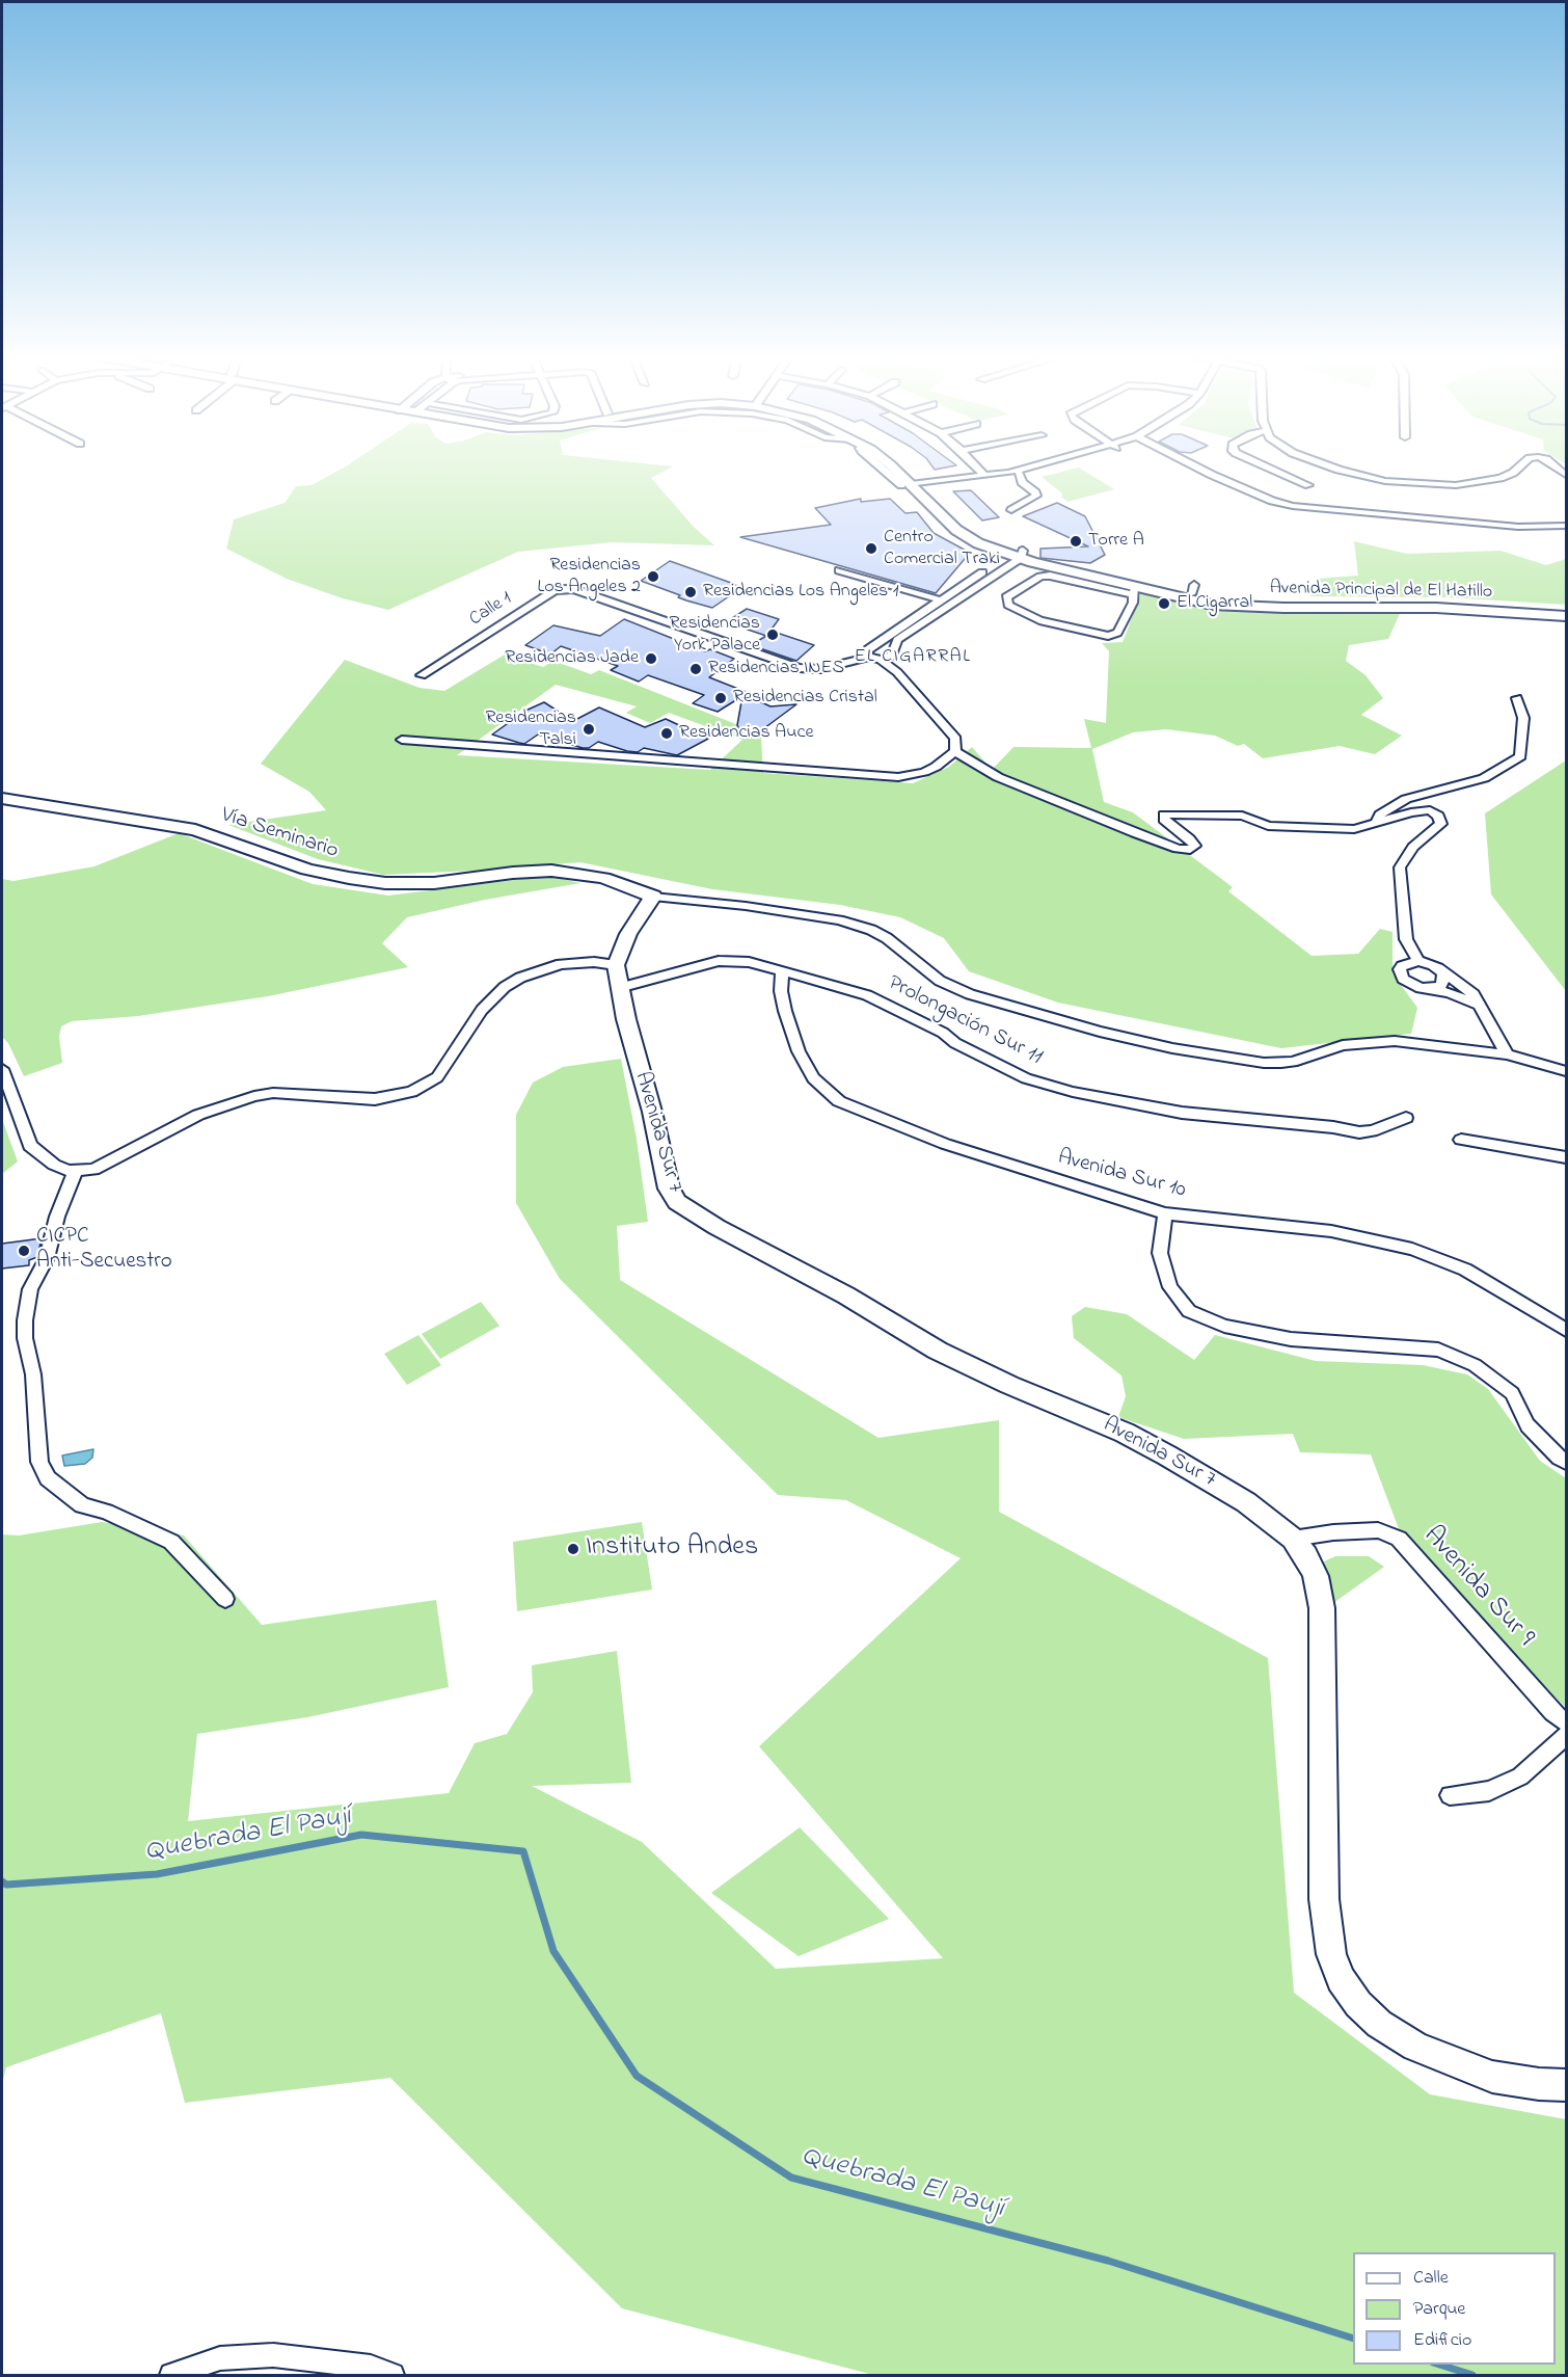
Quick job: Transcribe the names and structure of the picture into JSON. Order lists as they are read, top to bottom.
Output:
{
  "streets": {
    "main road": ["Avenida Principal de El Hatillo", "Vía Seminario", "Avenida Sur 7"],
    "street": [
      "Calle 1",
      "Prolongación Sur 11",
      "Avenida Sur 10",
      "Avenida Sur 9"
    ]
  },
  "crossings": [
    ["Vía Seminario", "Avenida Sur 7"],
    ["Prolongación Sur 11", "Avenida Sur 7"],
    ["Prolongación Sur 11", "Avenida Sur 10"],
    ["Avenida Sur 7", "Avenida Sur 9"]
  ],
  "districts": ["EL CIGARRAL"],
  "water": ["Quebrada El Paují"],
  "places": [
    "Torre A",
    "Centro Comercial Traki",
    "Residencias Los Angeles 2",
    "Residencias Los Angeles 1",
    "El Cigarral",
    "Residencias York Palace",
    "Residencias Jade",
    "Residencias INES",
    "Residencias Cristal",
    "Residencias Talsi",
    "Residencias Auce",
    "CICPC Anti-Secuestro",
    "Instituto Andes"
  ],
  "legend": ["Calle", "Parque", "Edificio"]
}
